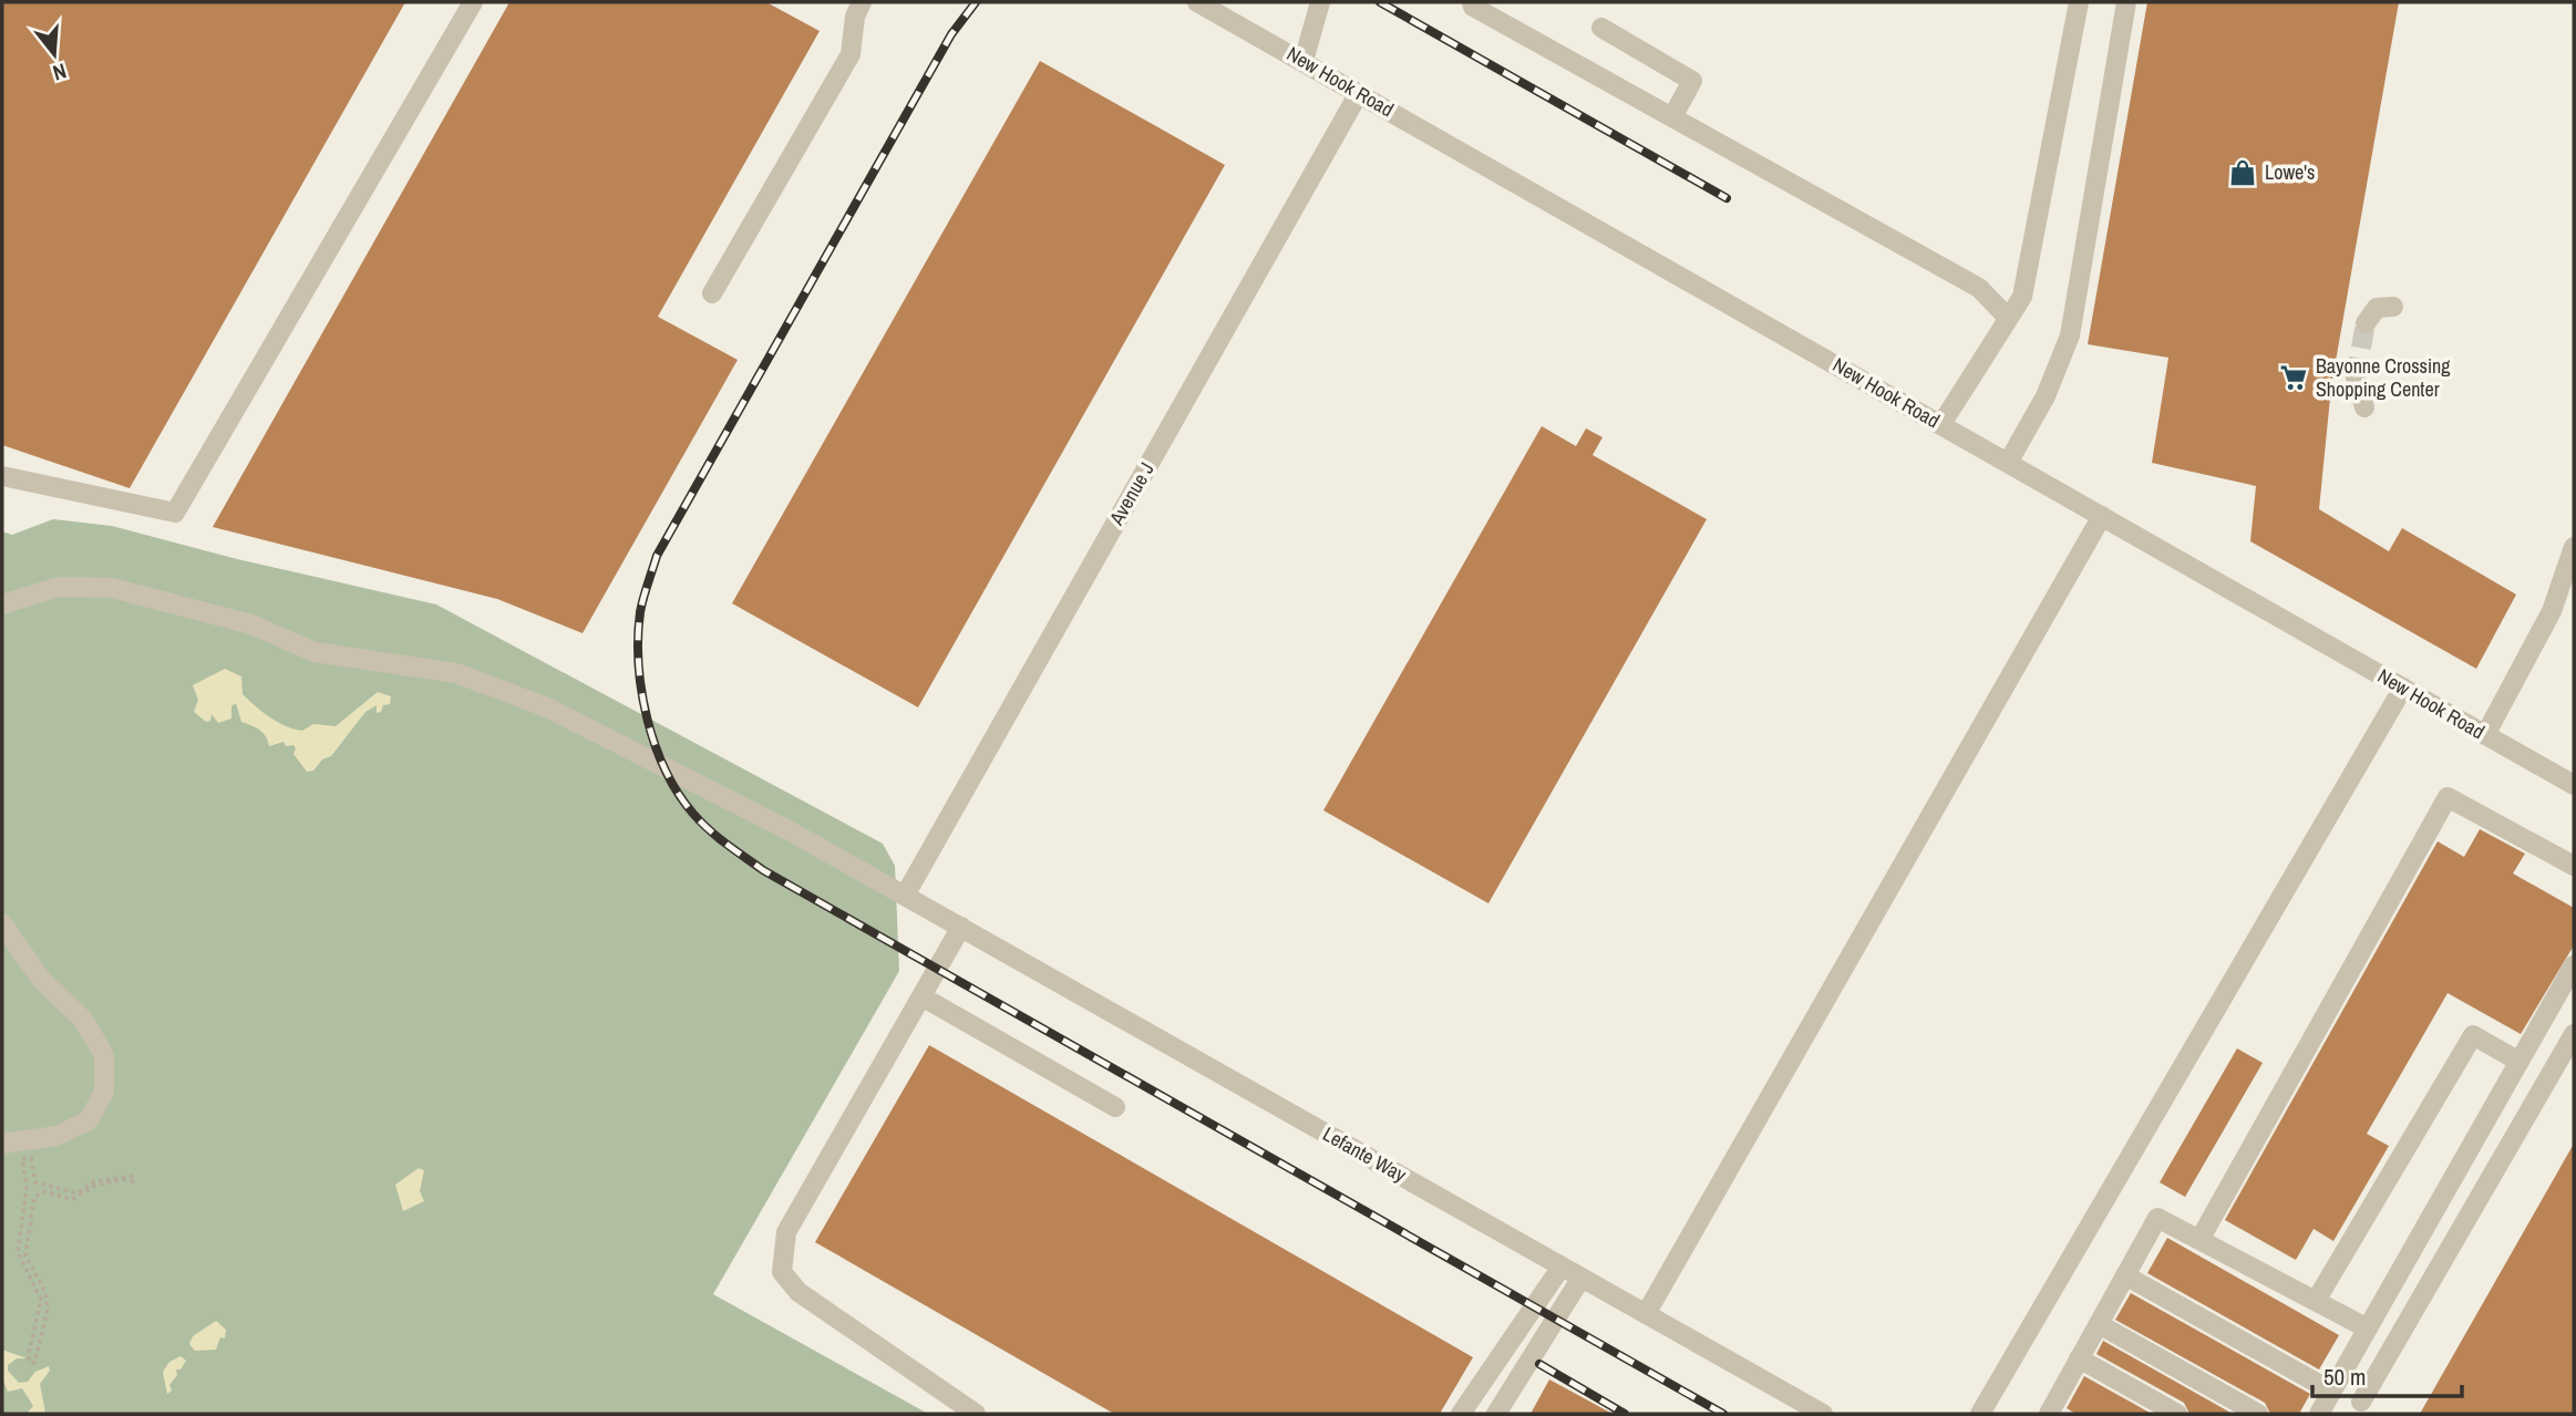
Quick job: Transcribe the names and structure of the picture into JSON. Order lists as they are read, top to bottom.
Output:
{
  "streets": {
    "street": ["New Hook Road", "Avenue J", "Lefante Way"]
  },
  "crossings": [
    ["New Hook Road", "Avenue J"],
    ["Avenue J", "Lefante Way"]
  ],
  "places": {
    "shop": ["Lowe's"],
    "supermarket": ["Bayonne Crossing Shopping Center"]
  },
  "scale_bar": "50 m",
  "north": "bottom"
}
